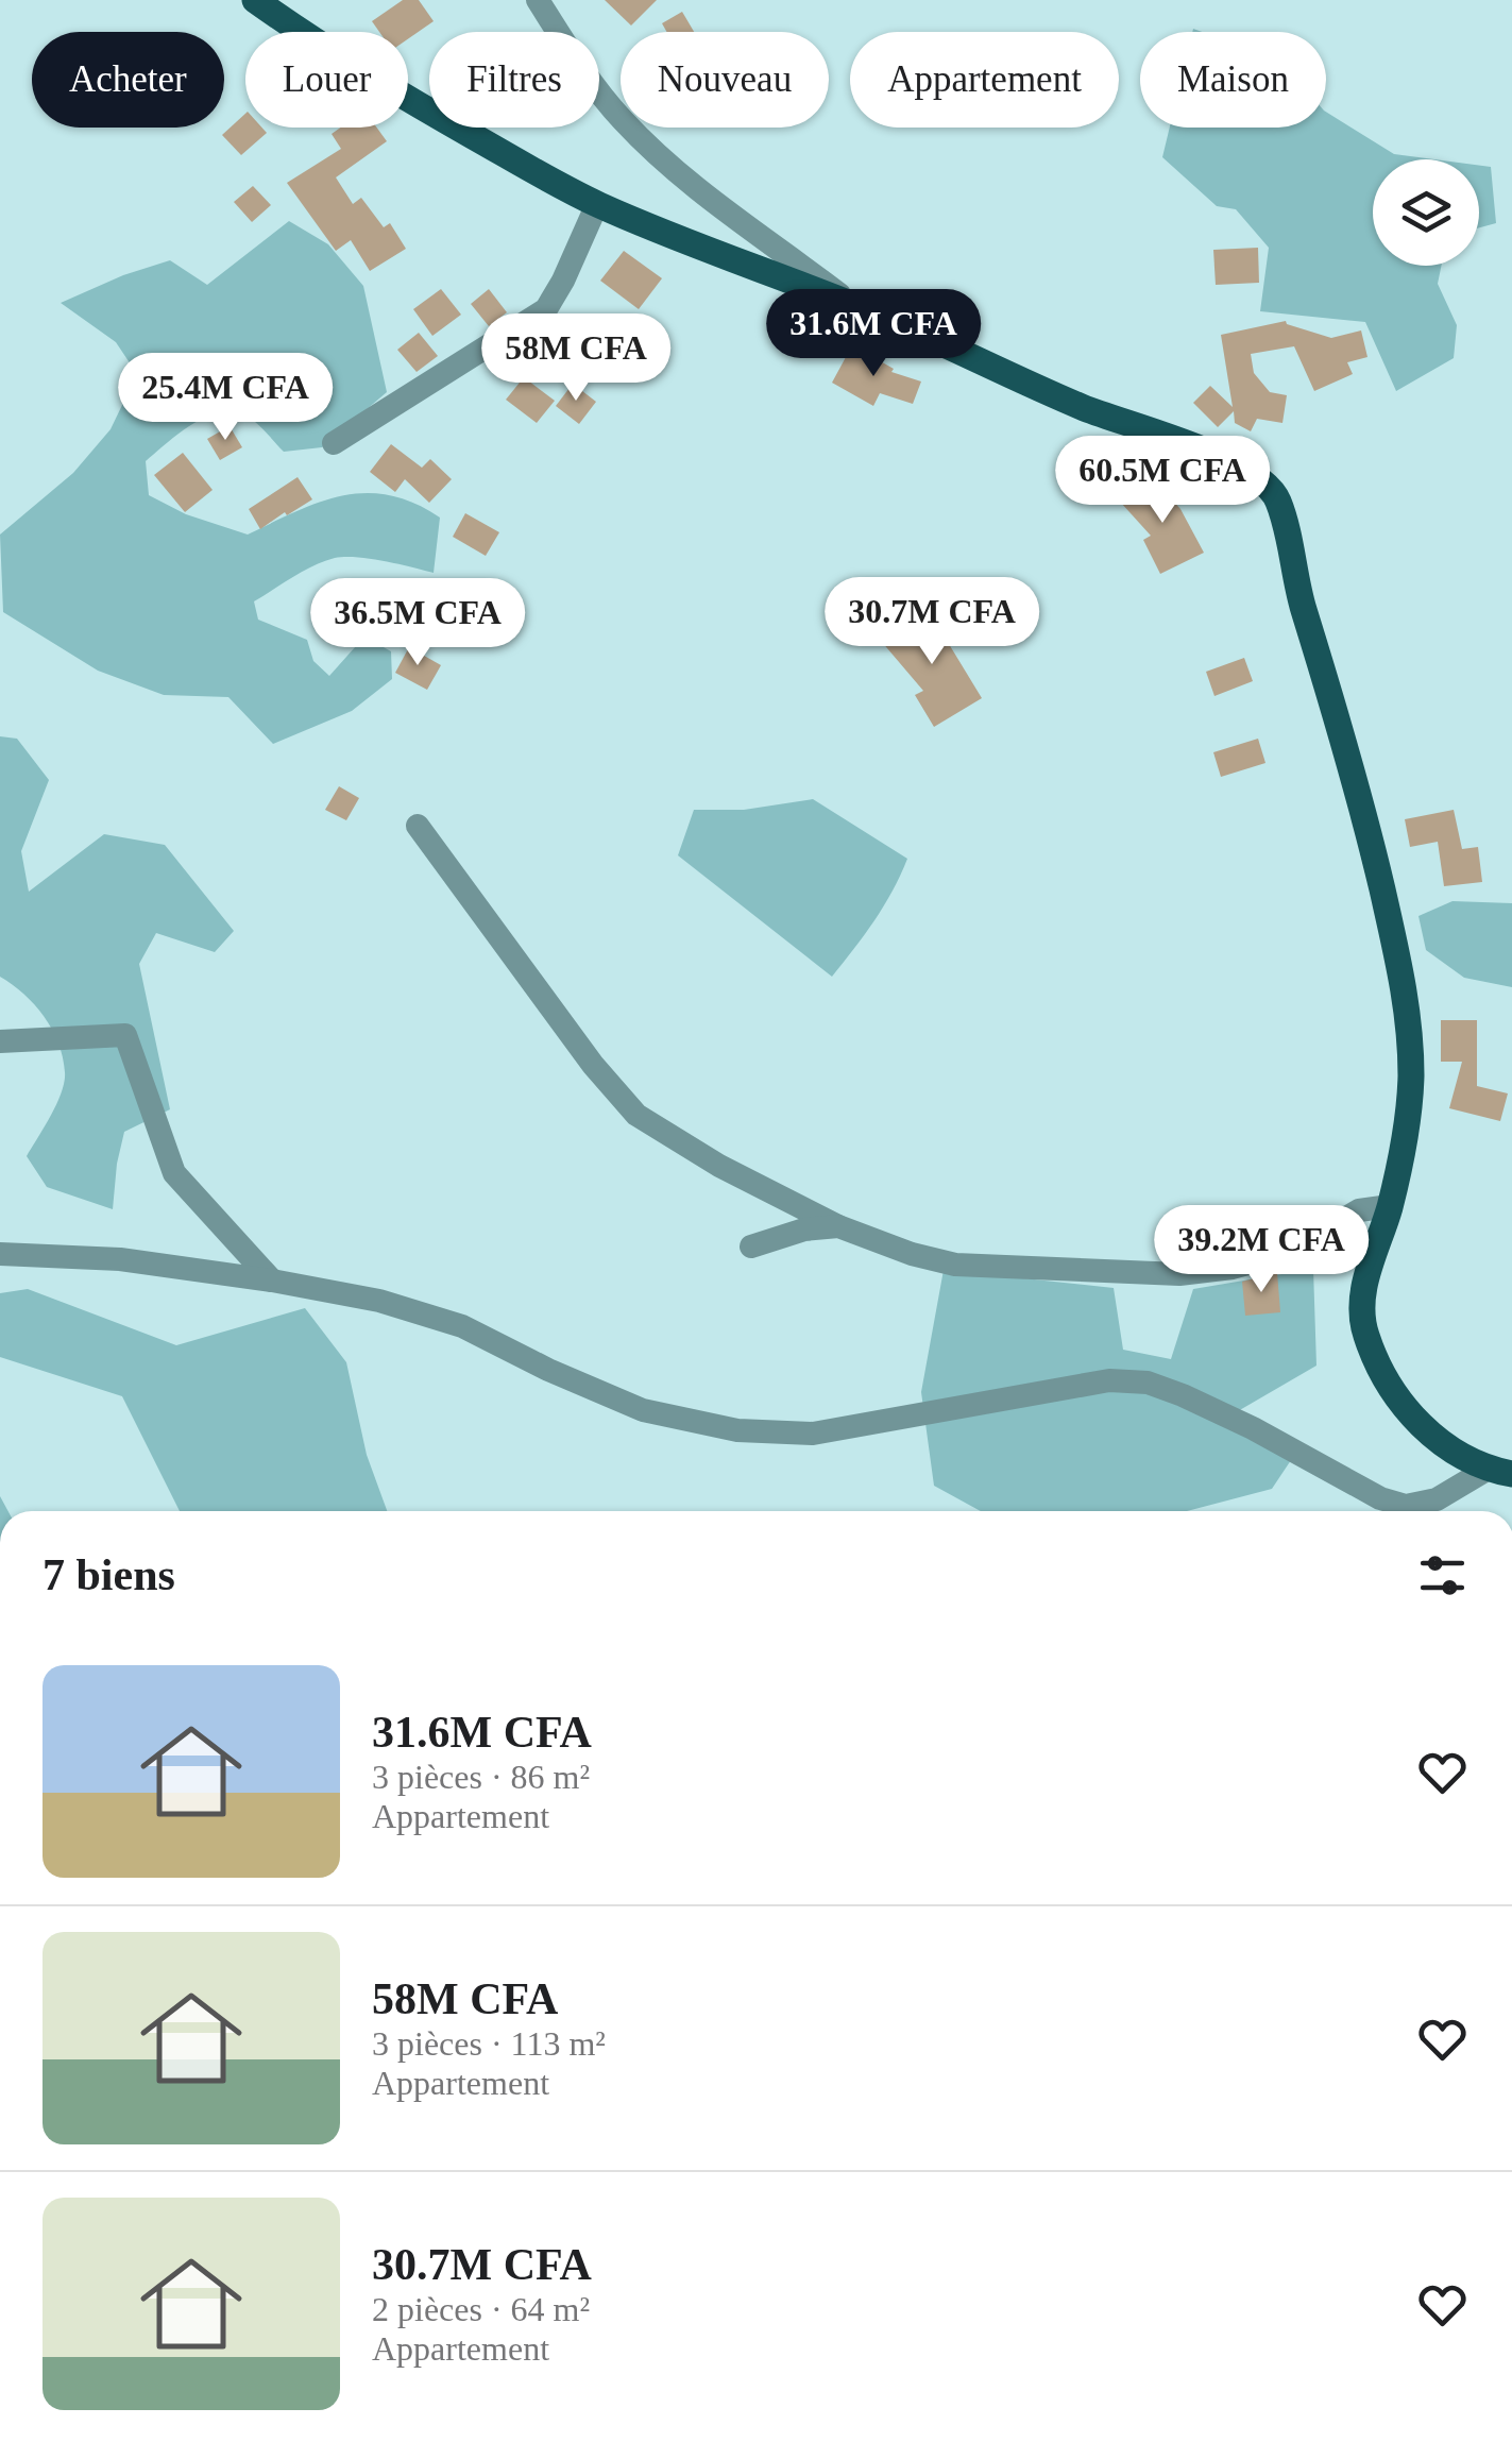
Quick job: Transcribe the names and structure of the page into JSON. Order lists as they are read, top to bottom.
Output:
{
  "page": {
    "chip": [
      "Acheter",
      "Louer",
      "Filtres",
      "Nouveau",
      "Appartement",
      "Maison"
    ],
    "price": [
      "31.6M CFA",
      "58M CFA",
      "25.4M CFA",
      "60.5M CFA",
      "30.7M CFA",
      "36.5M CFA",
      "39.2M CFA"
    ],
    "heading": "7 biens",
    "list": [
      {
        "name": "31.6M CFA",
        "note": "3 pièces · 86 m² · Appartement"
      },
      {
        "name": "58M CFA",
        "note": "3 pièces · 113 m² · Appartement"
      },
      {
        "name": "30.7M CFA",
        "note": "2 pièces · 64 m² · Appartement"
      }
    ]
  }
}
